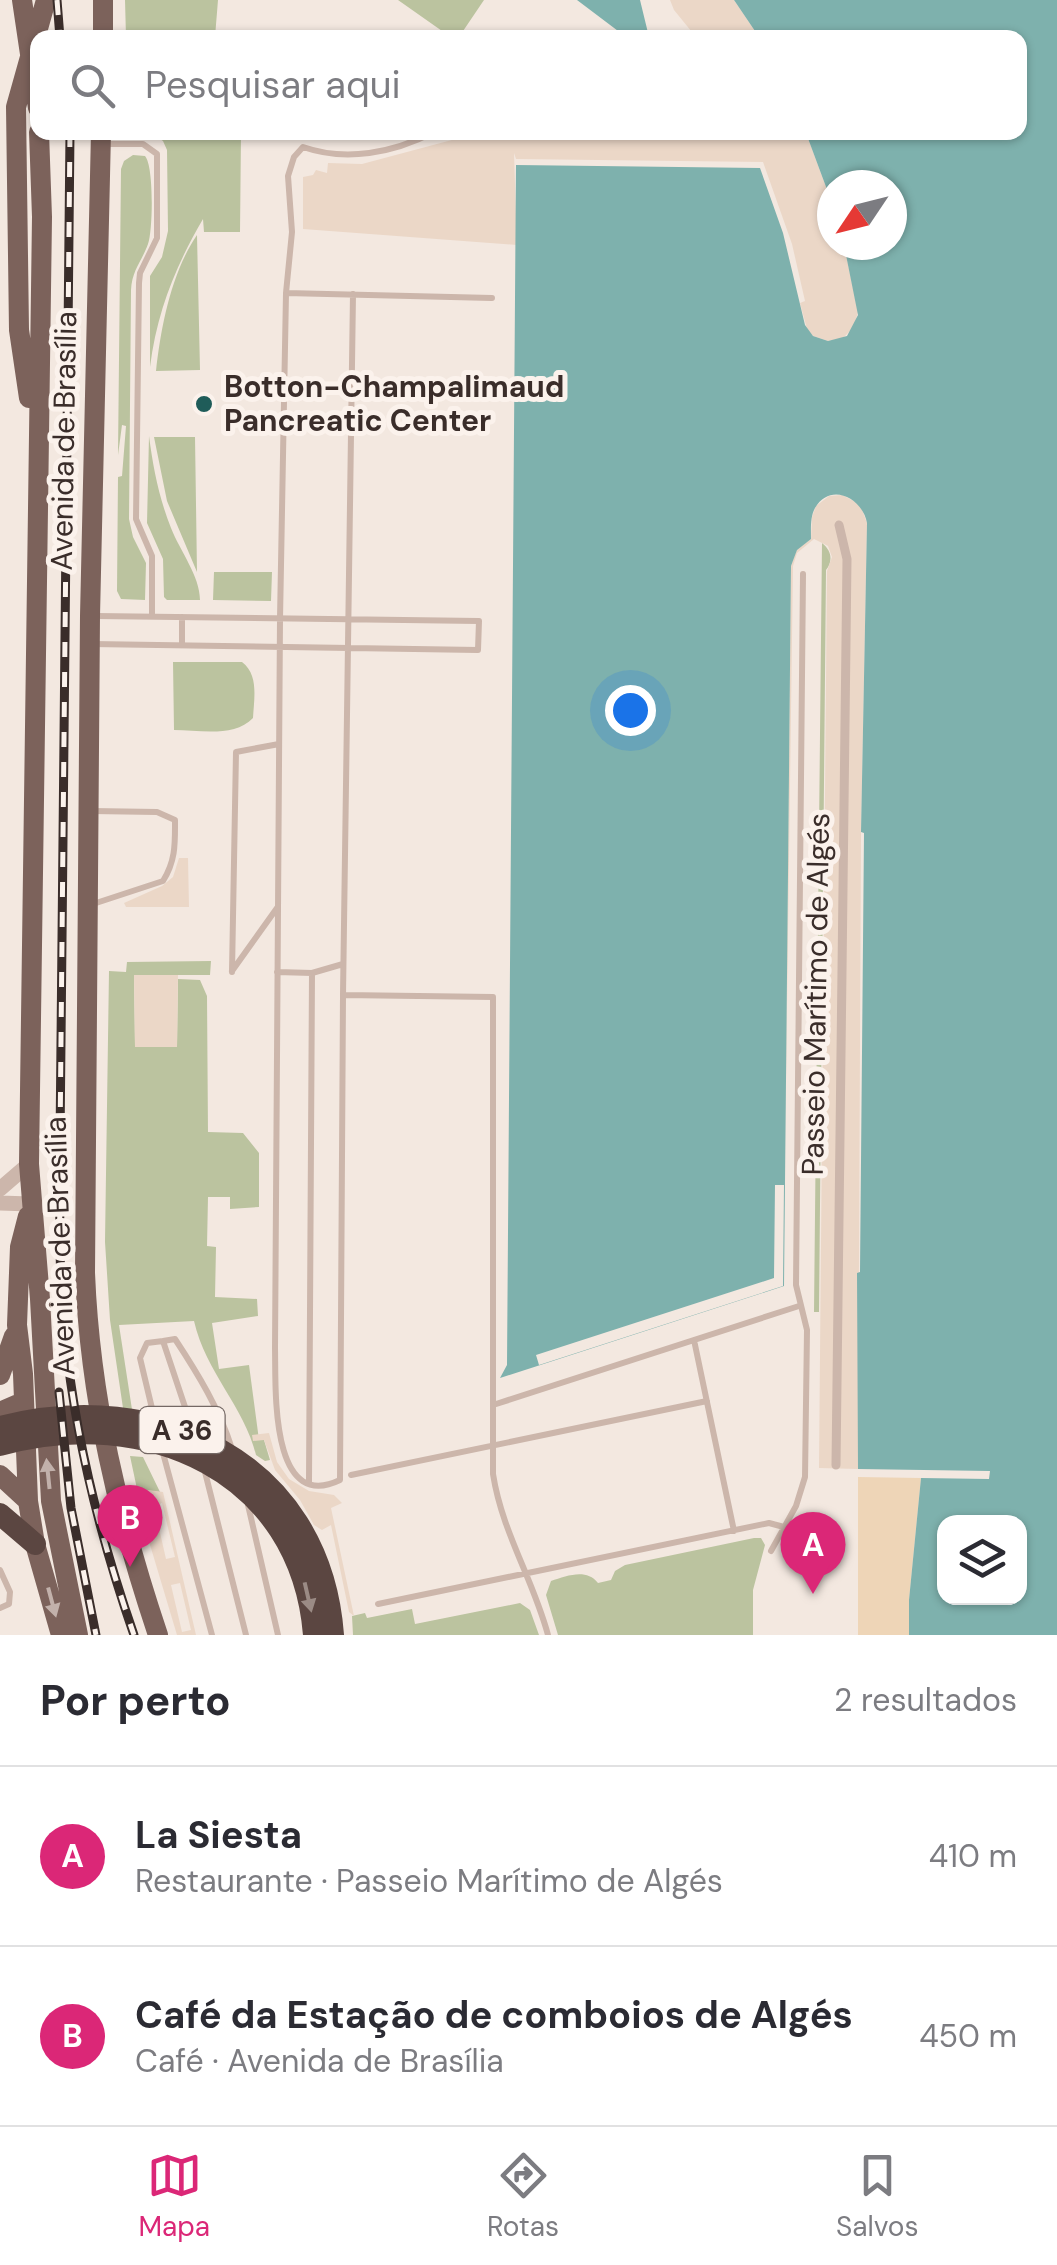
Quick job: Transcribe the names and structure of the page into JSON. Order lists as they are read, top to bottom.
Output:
{
  "streets": {
    "highway": ["A 36"],
    "main road": ["Avenida de Brasília"],
    "street": ["Passeio Marítimo de Algés"]
  },
  "places": ["Botton-Champalimaud Pancreatic Center"],
  "north": "bottom left",
  "page": {
    "search": "Pesquisar aqui",
    "pins": ["B", "A"],
    "heading": ["Por perto", "2 resultados"],
    "list": [
      {
        "mark": "A",
        "name": "La Siesta",
        "note": "Restaurante · Passeio Marítimo de Algés",
        "value": "410 m"
      },
      {
        "mark": "B",
        "name": "Café da Estação de comboios de Algés",
        "note": "Café · Avenida de Brasília",
        "value": "450 m"
      }
    ],
    "nav": ["Mapa", "Rotas", "Salvos"]
  }
}
